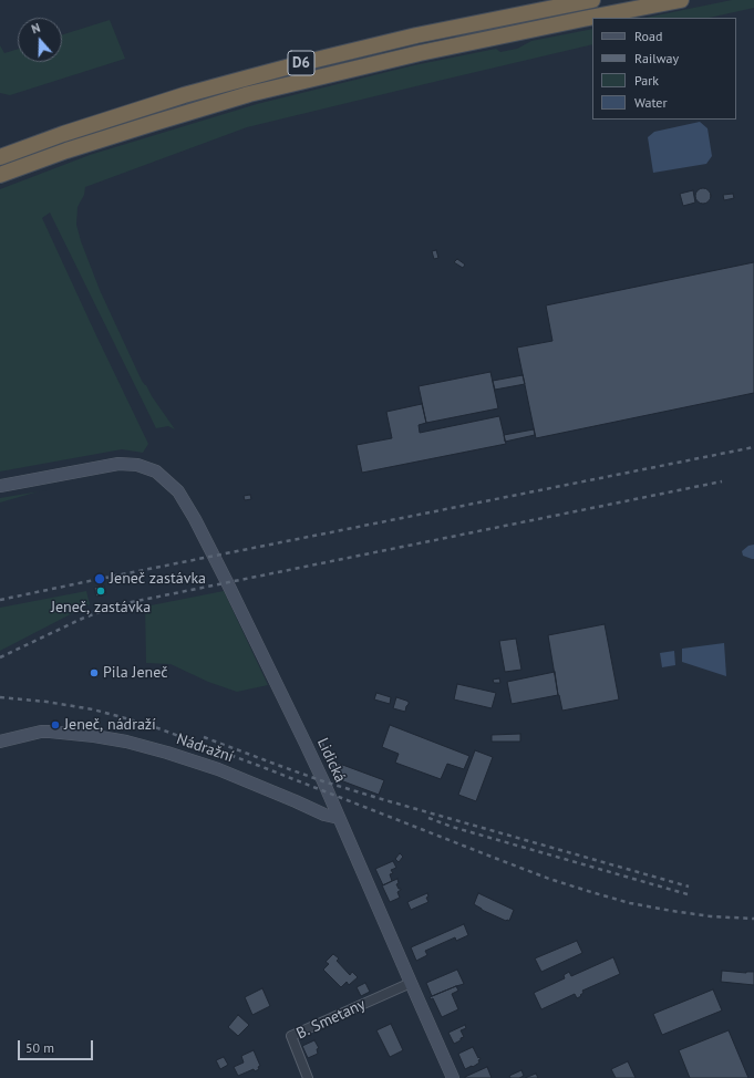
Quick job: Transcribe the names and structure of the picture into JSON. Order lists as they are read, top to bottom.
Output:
{
  "streets": {
    "highway": ["D6"],
    "street": ["Nádražní", "Lidická", "B. Smetany"]
  },
  "crossings": [
    ["Nádražní", "Lidická"],
    ["Lidická", "B. Smetany"]
  ],
  "places": [
    "Jeneč zastávka",
    "Jeneč, zastávka",
    "Pila Jeneč",
    "Jeneč, nádraží"
  ],
  "legend": [
    "Road",
    "Railway",
    "Park",
    "Water"
  ],
  "scale_bar": "50 m",
  "north": "top"
}
